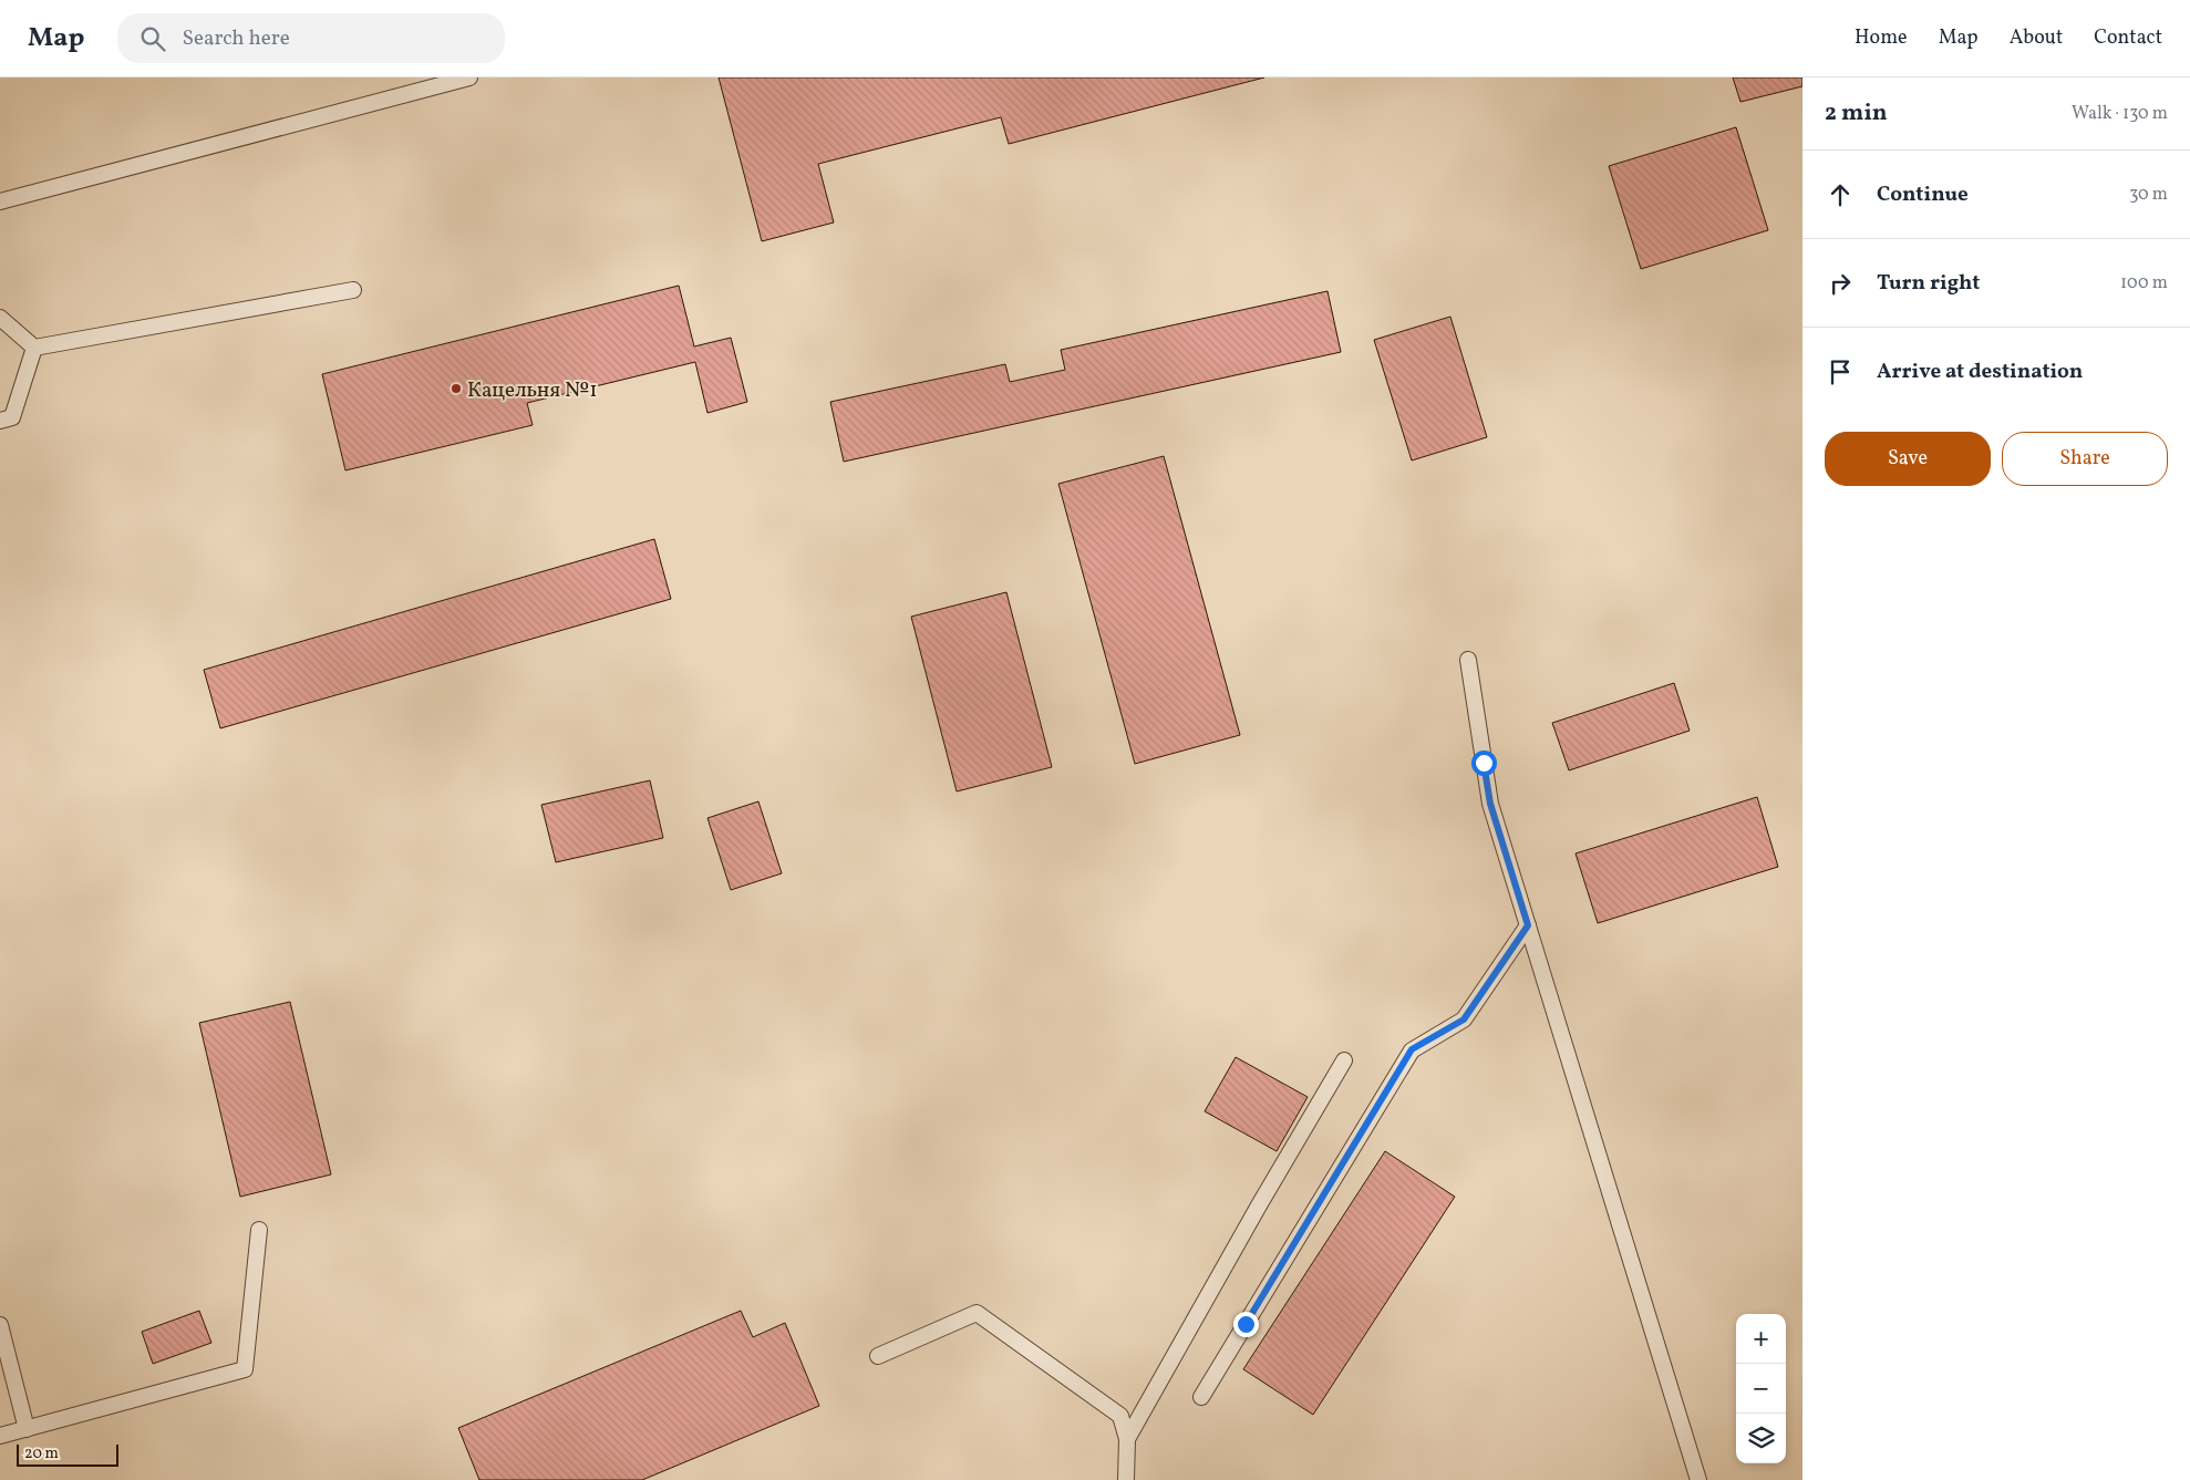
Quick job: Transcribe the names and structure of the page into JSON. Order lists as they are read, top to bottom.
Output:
{
  "places": ["Кацельня №1"],
  "scale_bar": "20 m",
  "page": {
    "header": "Map",
    "search": "Search here",
    "nav": [
      "Home",
      "Map",
      "About",
      "Contact"
    ],
    "heading": ["2 min", "Walk · 130 m"],
    "list": [
      ["Continue", "30 m"],
      ["Turn right", "100 m"],
      "Arrive at destination"
    ],
    "buttons": ["Save", "Share"],
    "map_buttons": ["+", "−"],
    "scale": "20 m"
  }
}
